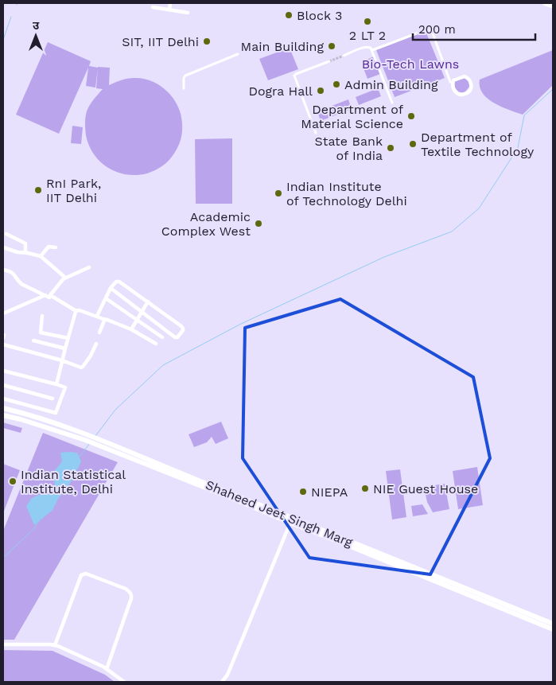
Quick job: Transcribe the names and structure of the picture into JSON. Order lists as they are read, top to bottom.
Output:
{
  "streets": {
    "main road": ["Shaheed Jeet Singh Marg"]
  },
  "parks": ["Bio-Tech Lawns"],
  "places": [
    "Block 3",
    "2 LT 2",
    "SIT, IIT Delhi",
    "Main Building",
    "Admin Building",
    "Dogra Hall",
    "Department of Material Science",
    "Department of Textile Technology",
    "State Bank of India",
    "RnI Park, IIT Delhi",
    "Indian Institute of Technology Delhi",
    "Academic Complex West",
    "Indian Statistical Institute, Delhi",
    "NIE Guest House",
    "NIEPA"
  ],
  "scale_bar": "200 m",
  "north": "top"
}
